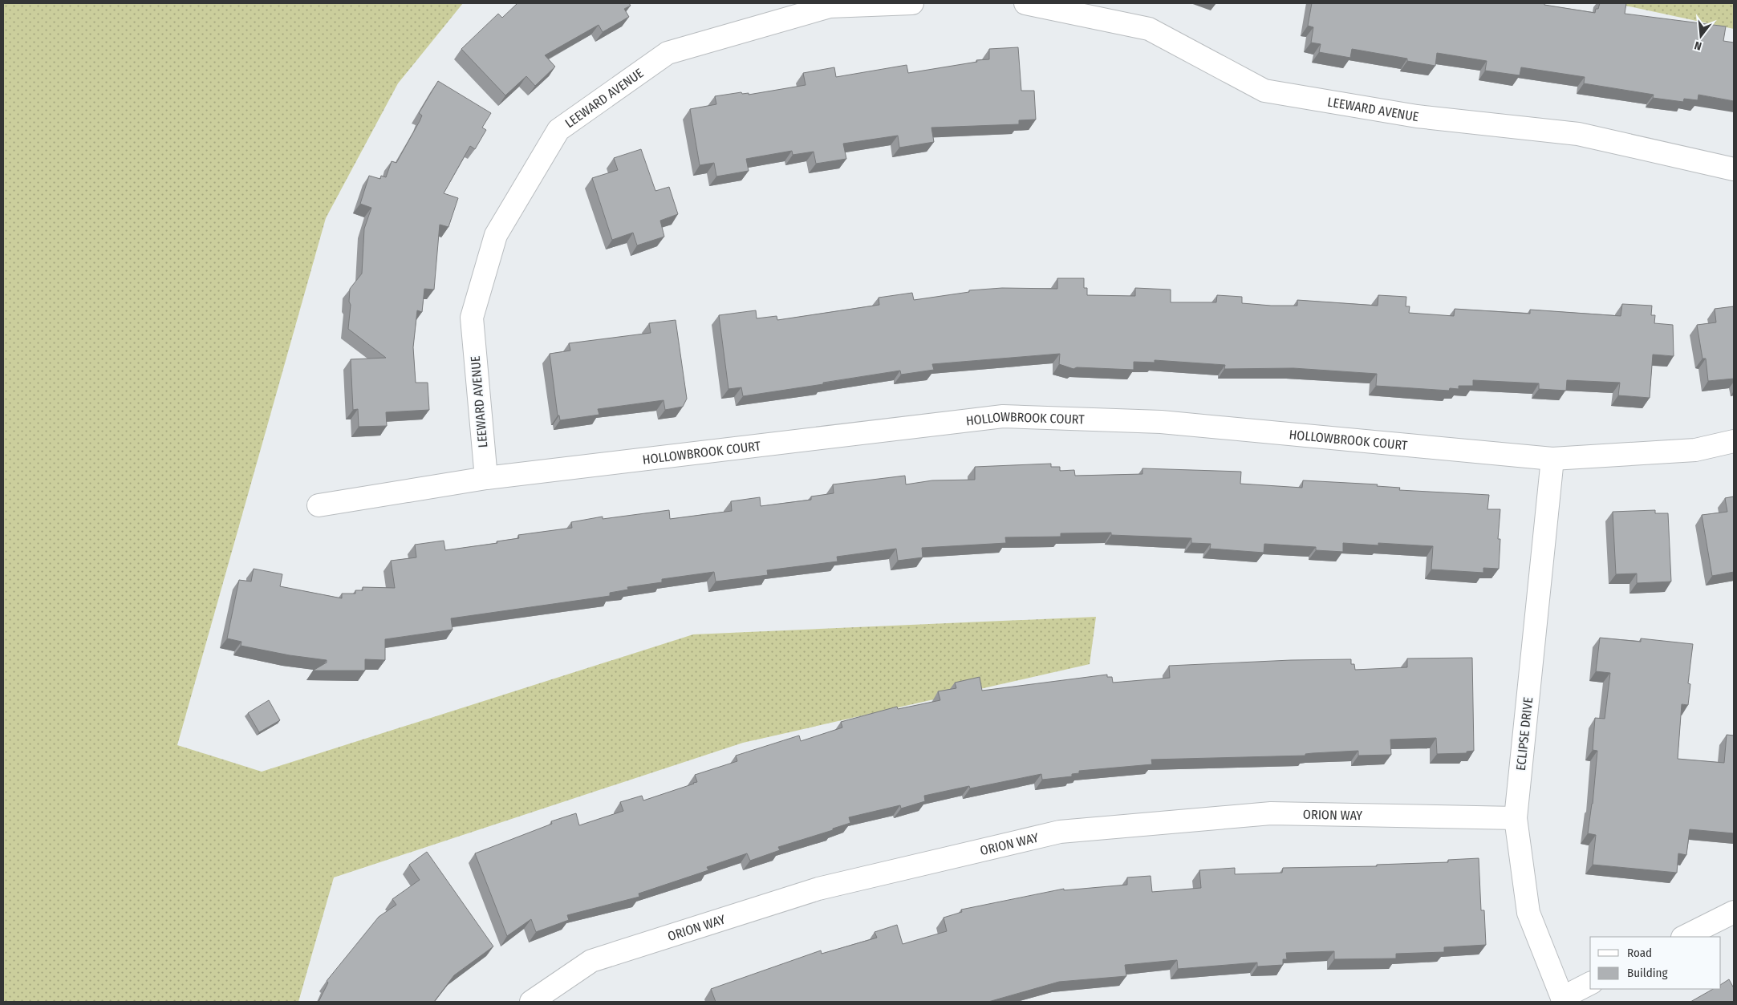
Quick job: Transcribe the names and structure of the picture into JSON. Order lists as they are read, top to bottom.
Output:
{
  "streets": {
    "street": [
      "LEEWARD AVENUE",
      "HOLLOWBROOK COURT",
      "ECLIPSE DRIVE",
      "ORION WAY"
    ]
  },
  "crossings": [
    ["LEEWARD AVENUE", "HOLLOWBROOK COURT"],
    ["HOLLOWBROOK COURT", "ECLIPSE DRIVE"],
    ["ECLIPSE DRIVE", "ORION WAY"]
  ],
  "legend": ["Road", "Building"],
  "north": "bottom"
}
